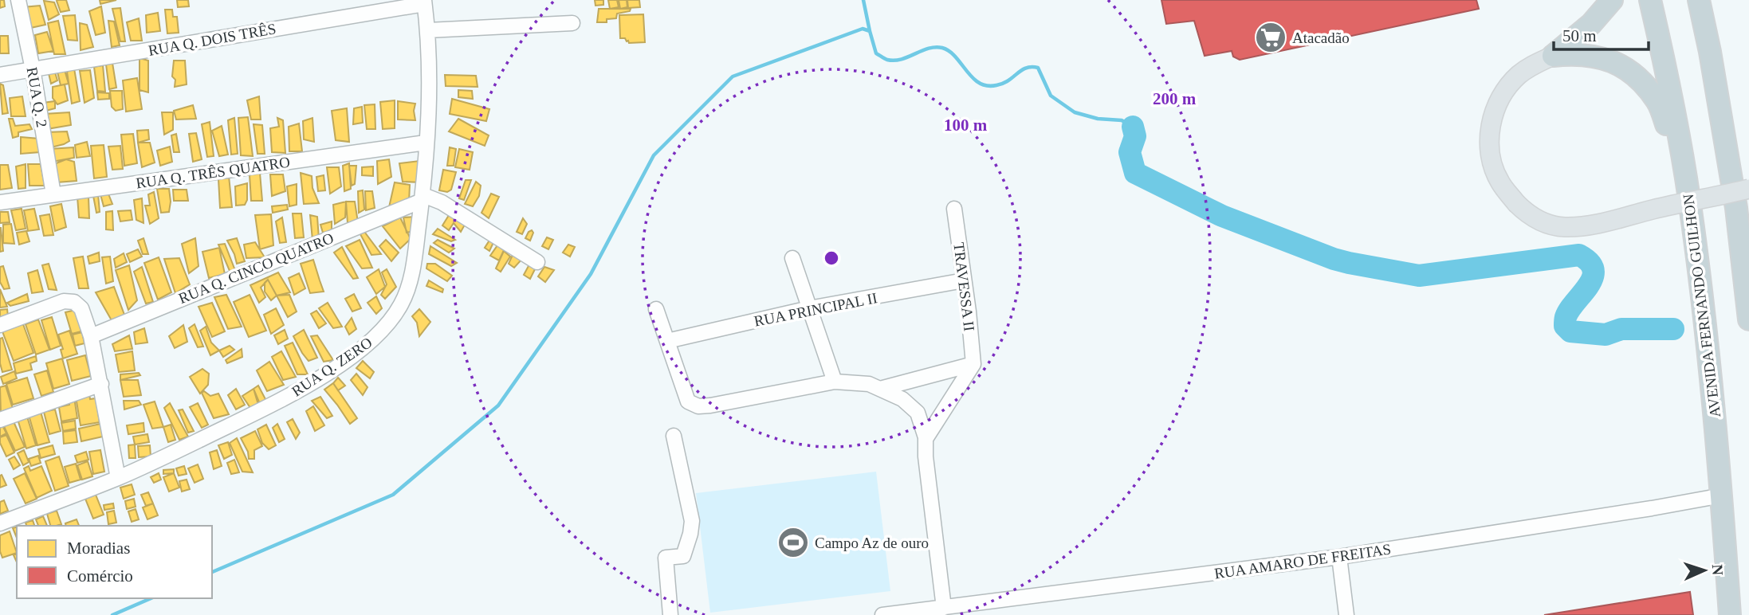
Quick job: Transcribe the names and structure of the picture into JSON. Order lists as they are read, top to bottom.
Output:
{
  "streets": {
    "highway": ["AVENIDA FERNANDO GUILHON"],
    "street": [
      "RUA Q. DOIS TRÊS",
      "RUA Q. 2",
      "RUA Q. TRÊS QUATRO",
      "RUA Q. CINCO QUATRO",
      "TRAVESSA II",
      "RUA PRINCIPAL II",
      "RUA Q. ZERO",
      "RUA AMARO DE FREITAS"
    ]
  },
  "crossings": [
    ["RUA Q. DOIS TRÊS", "RUA Q. 2"],
    ["RUA Q. DOIS TRÊS", "RUA Q. ZERO"],
    ["RUA Q. 2", "RUA Q. TRÊS QUATRO"],
    ["RUA Q. TRÊS QUATRO", "RUA Q. ZERO"],
    ["RUA Q. CINCO QUATRO", "RUA Q. ZERO"],
    ["TRAVESSA II", "RUA PRINCIPAL II"],
    ["AVENIDA FERNANDO GUILHON", "RUA AMARO DE FREITAS"]
  ],
  "places": {
    "supermarket": ["Atacadão"],
    "sports": ["Campo Az de ouro"]
  },
  "legend": ["Moradias", "Comércio"],
  "scale_bar": "50 m",
  "north": "right",
  "rings": ["200 m", "100 m"]
}
